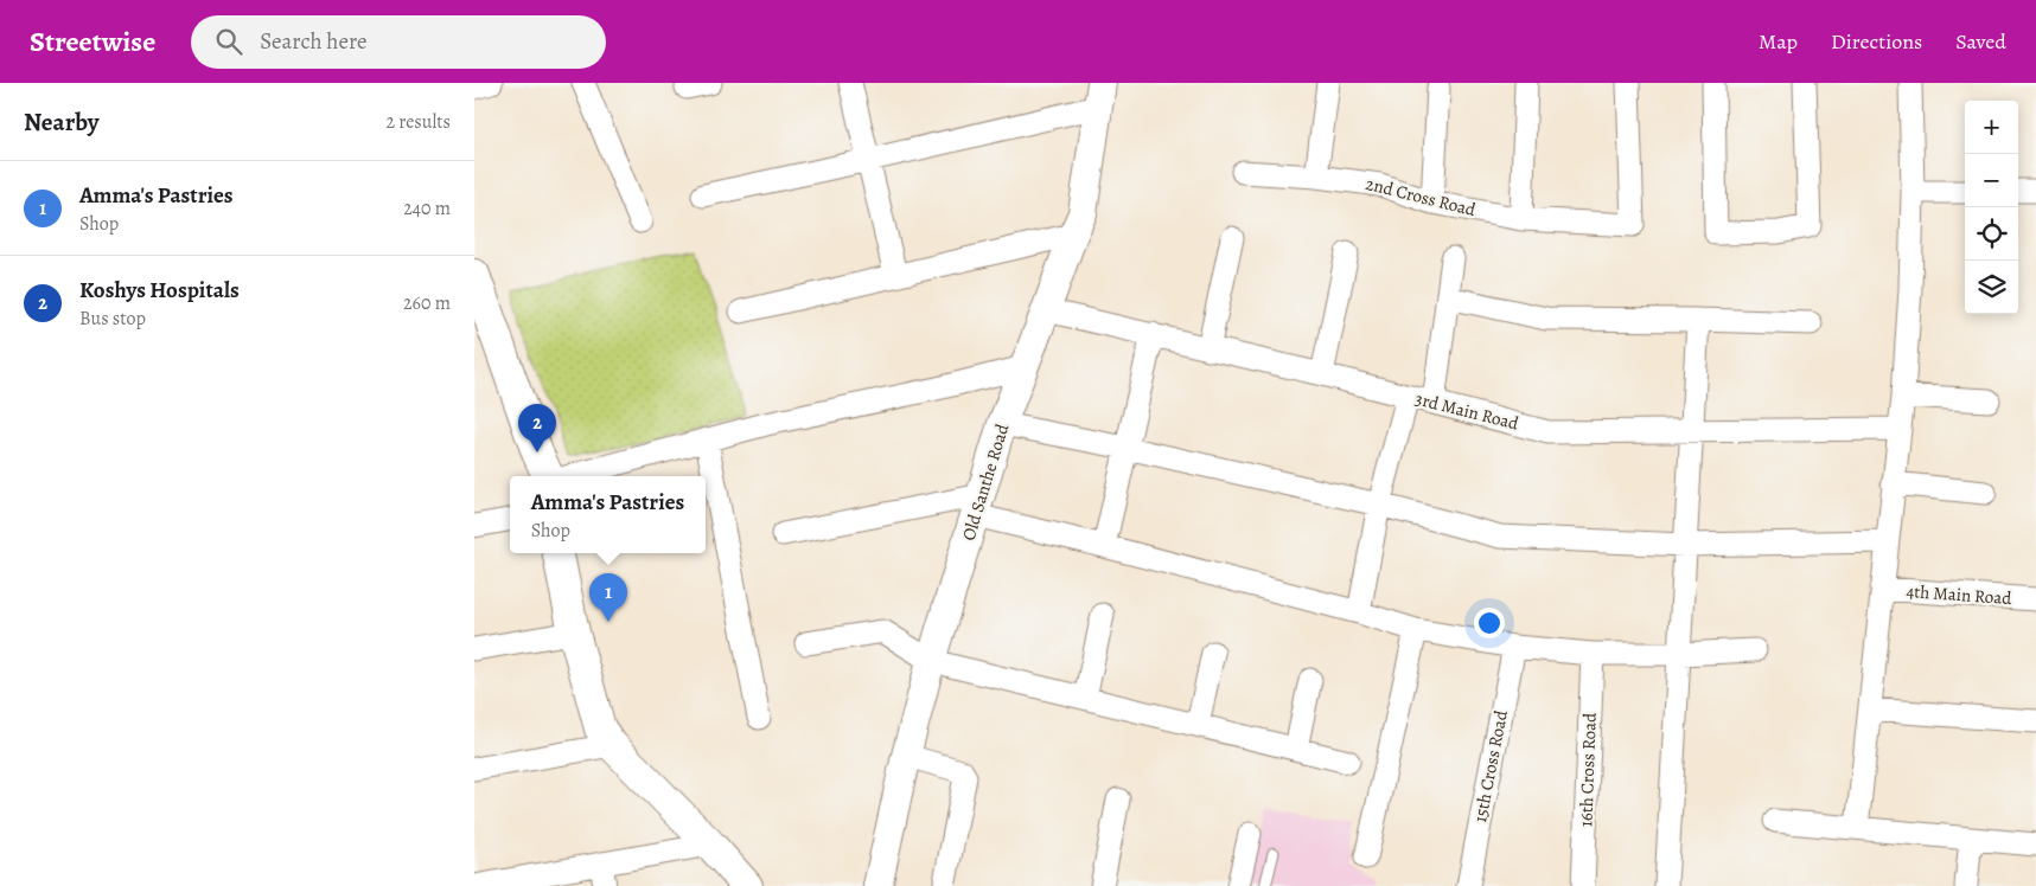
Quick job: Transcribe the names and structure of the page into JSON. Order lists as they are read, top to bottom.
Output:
{
  "streets": {
    "street": [
      "2nd Cross Road",
      "3rd Main Road",
      "Old Santhe Road",
      "4th Main Road",
      "15th Cross Road",
      "16th Cross Road"
    ]
  },
  "crossings": [
    ["3rd Main Road", "Old Santhe Road"]
  ],
  "page": {
    "header": "Streetwise",
    "search": "Search here",
    "nav": ["Map", "Directions", "Saved"],
    "heading": ["Nearby", "2 results"],
    "map_buttons": ["+", "−"],
    "list": [
      {
        "mark": "1",
        "name": "Amma's Pastries",
        "note": "Shop",
        "value": "240 m"
      },
      {
        "mark": "2",
        "name": "Koshys Hospitals",
        "note": "Bus stop",
        "value": "260 m"
      }
    ],
    "pins": ["2", "1"],
    "popup": ["Amma's Pastries", "Shop"]
  }
}
